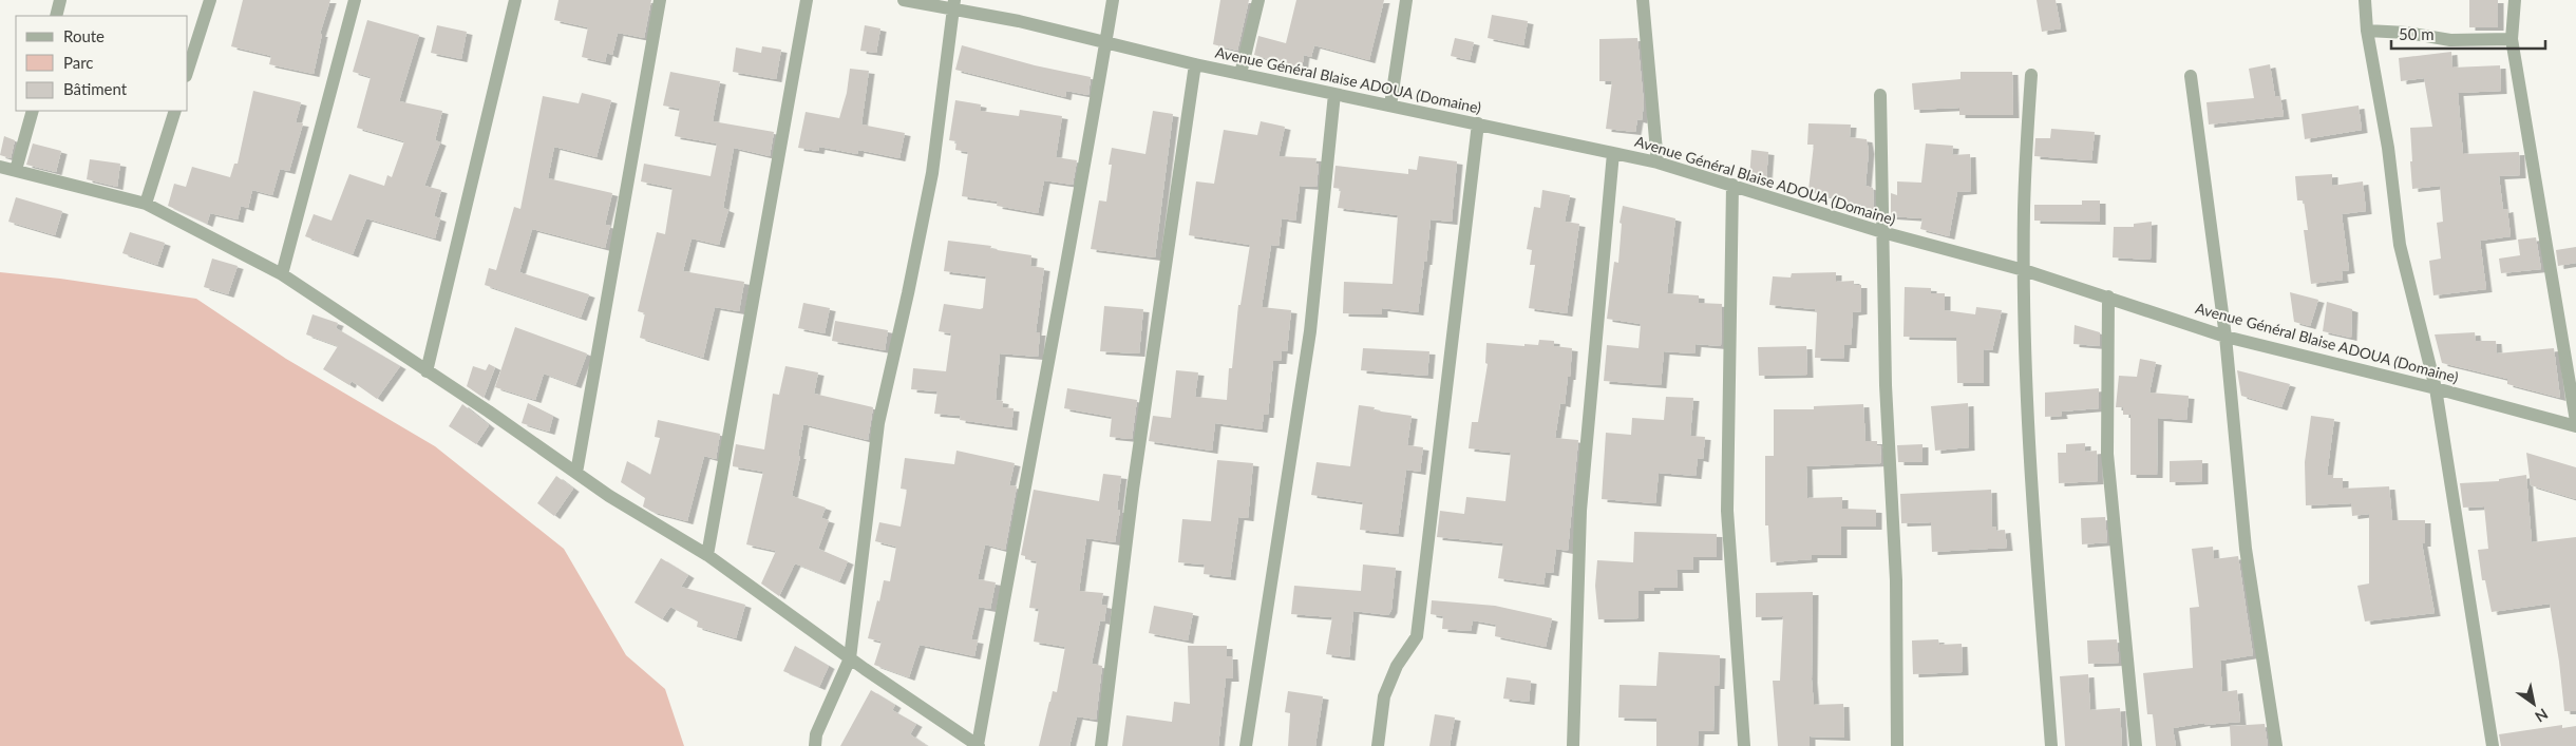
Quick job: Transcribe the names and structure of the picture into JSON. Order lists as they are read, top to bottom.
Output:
{
  "streets": {
    "street": ["Avenue Général Blaise ADOUA (Domaine)"]
  },
  "legend": ["Route", "Parc", "Bâtiment"],
  "scale_bar": "50 m",
  "north": "bottom right"
}
